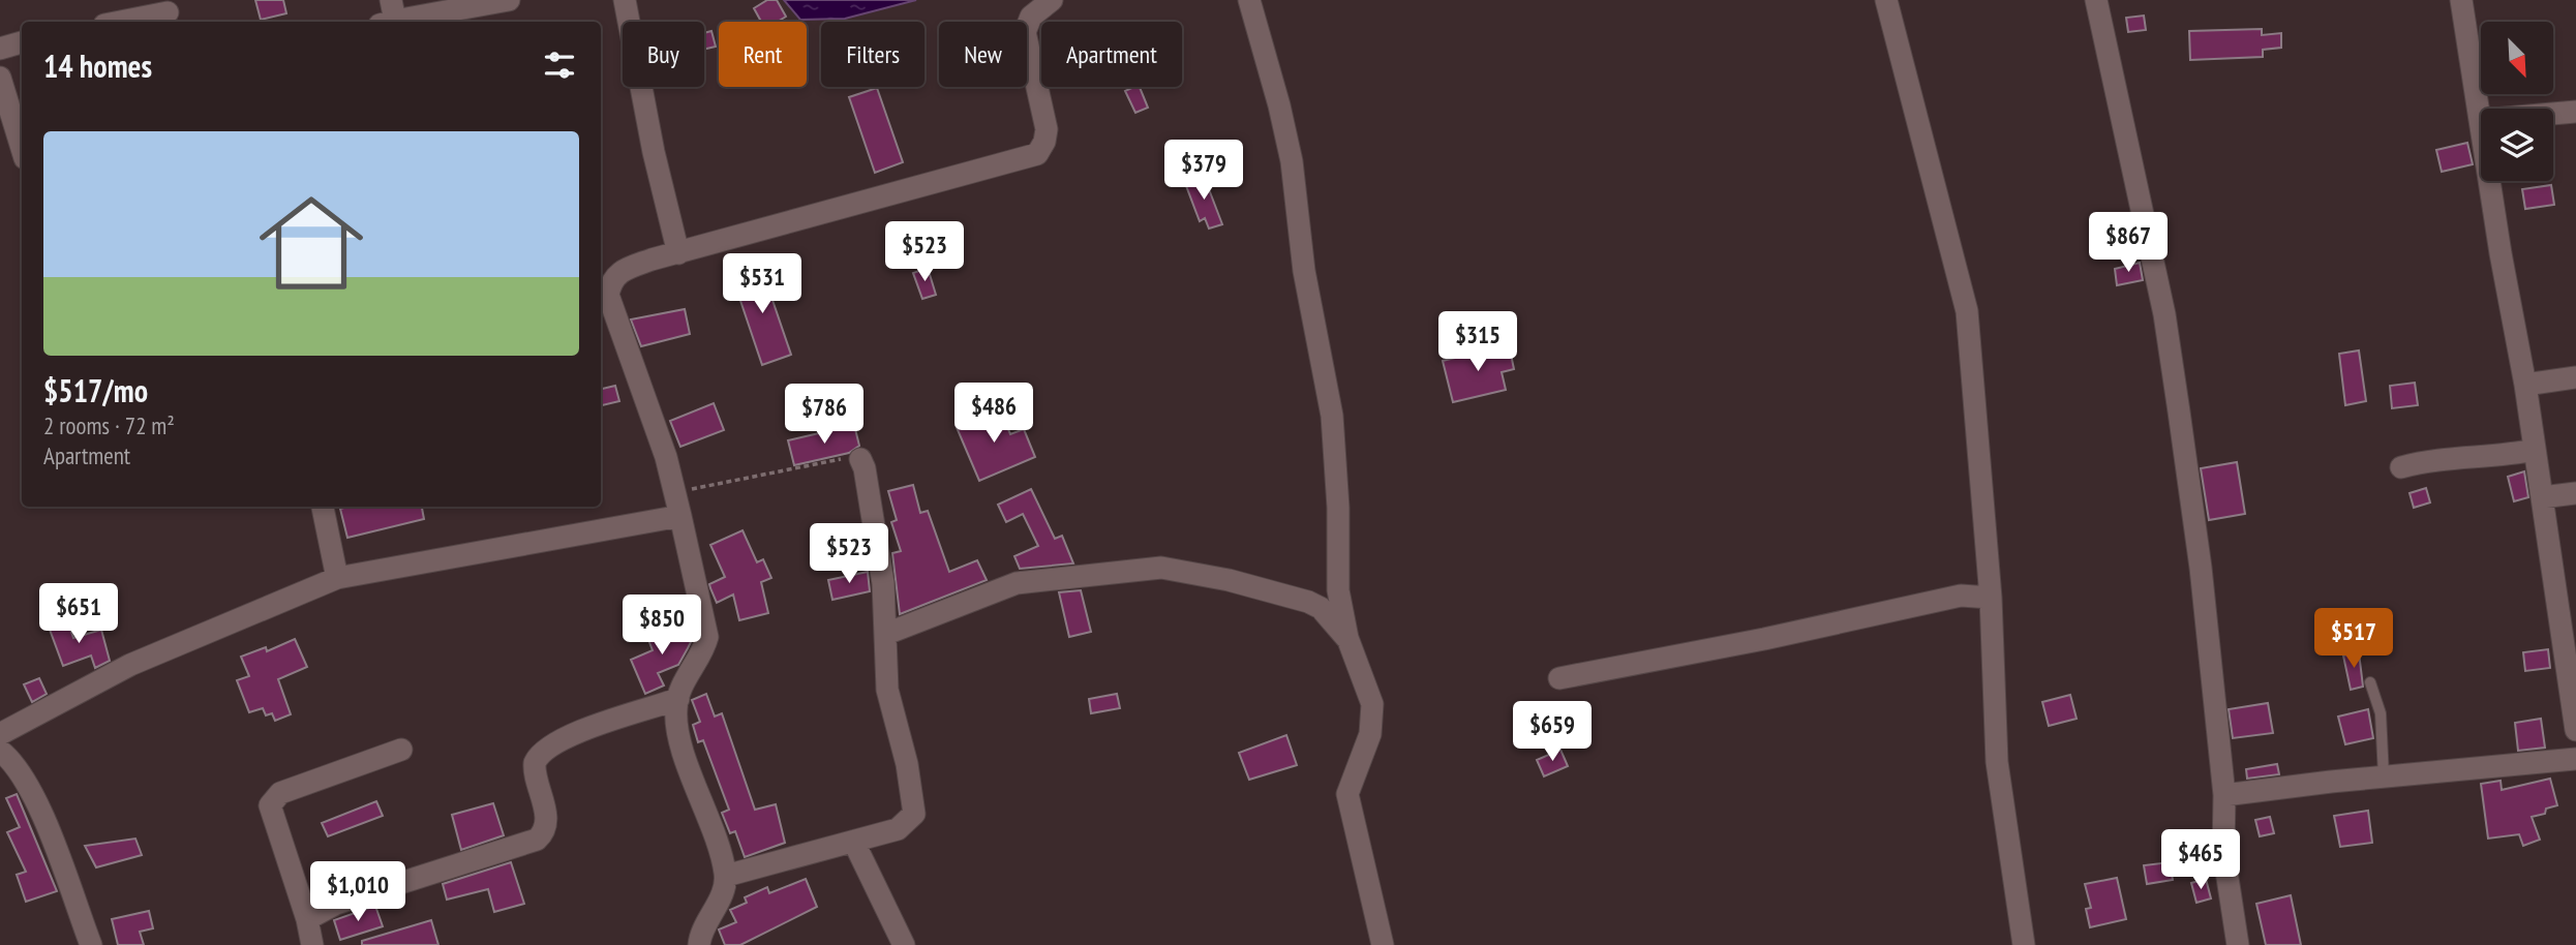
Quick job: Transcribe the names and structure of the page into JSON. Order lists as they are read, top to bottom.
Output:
{
  "north": "bottom right",
  "page": {
    "chip": [
      "Buy",
      "Rent",
      "Filters",
      "New",
      "Apartment"
    ],
    "heading": "14 homes",
    "list": [
      {
        "name": "$517/mo",
        "note": "2 rooms · 72 m² · Apartment"
      }
    ],
    "price": [
      "$379",
      "$867",
      "$523",
      "$531",
      "$315",
      "$486",
      "$786",
      "$523",
      "$651",
      "$850",
      "$517",
      "$659",
      "$465",
      "$1,010"
    ]
  }
}
